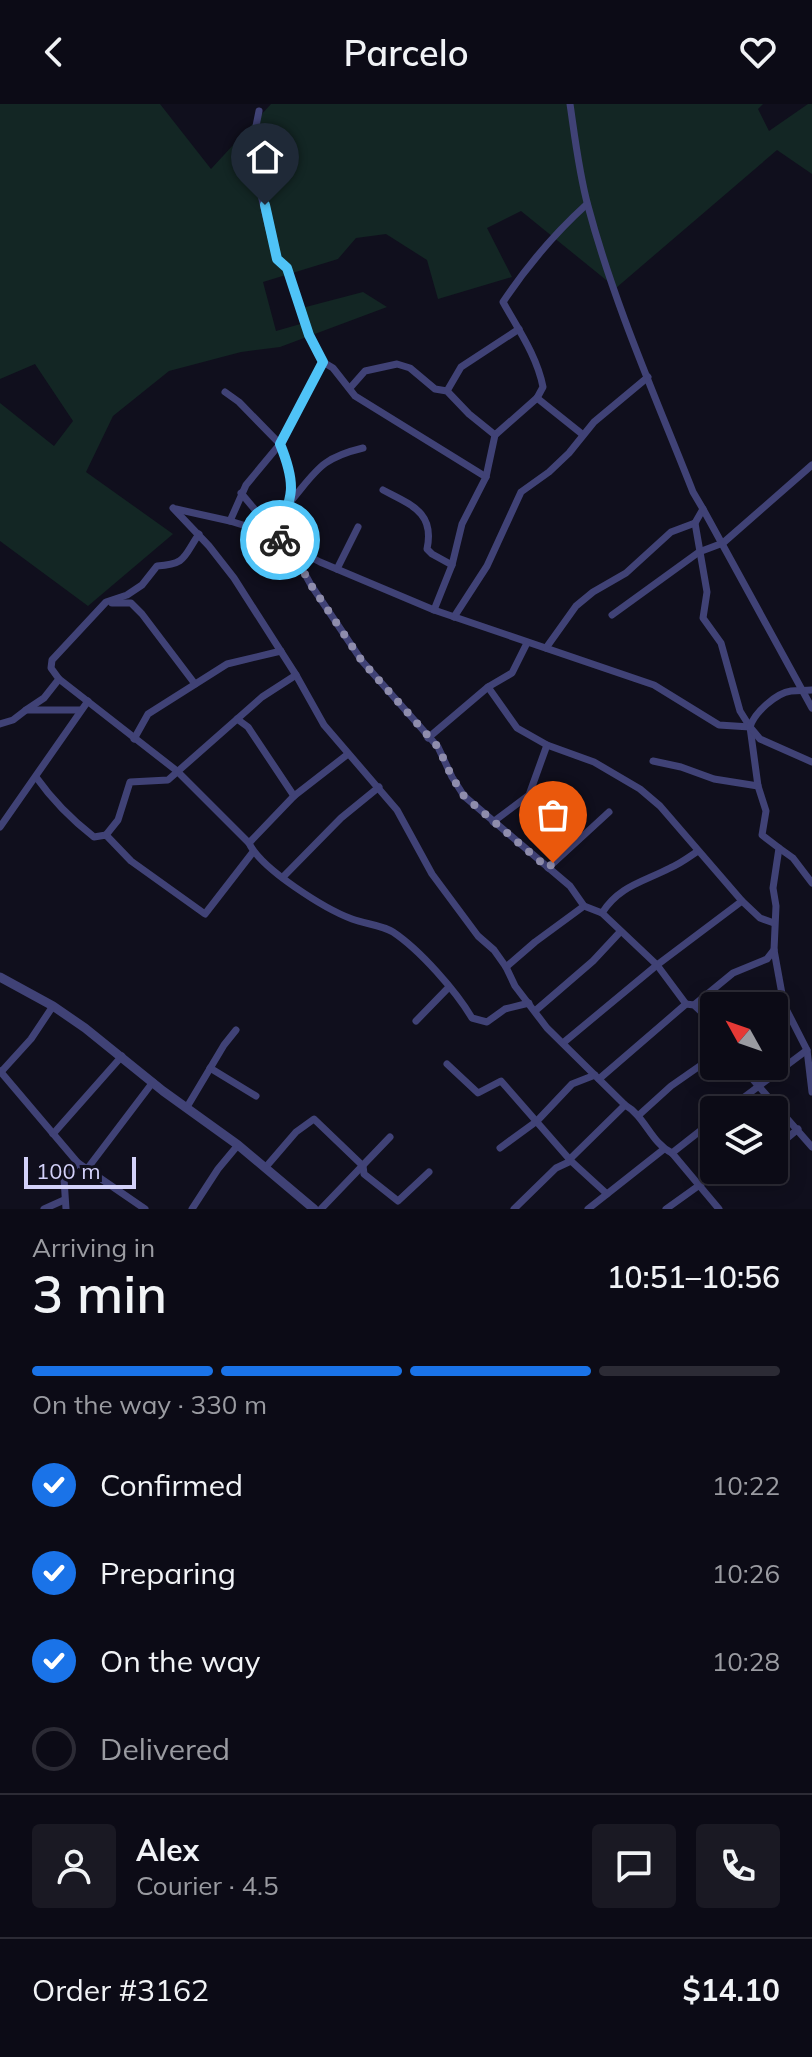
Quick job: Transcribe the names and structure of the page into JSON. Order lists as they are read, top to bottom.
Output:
{
  "scale_bar": "100 m",
  "north": "top left",
  "page": {
    "header": "Parcelo",
    "scale": "100 m",
    "heading": ["3 min", "Arriving in", "10:51–10:56"],
    "panel": [
      "Alex",
      "Courier · 4.5",
      "Order #3162",
      "$14.10"
    ],
    "bar": "On the way · 330 m",
    "list": [
      ["Confirmed", "10:22"],
      ["Preparing", "10:26"],
      ["On the way", "10:28"],
      "Delivered"
    ]
  }
}
